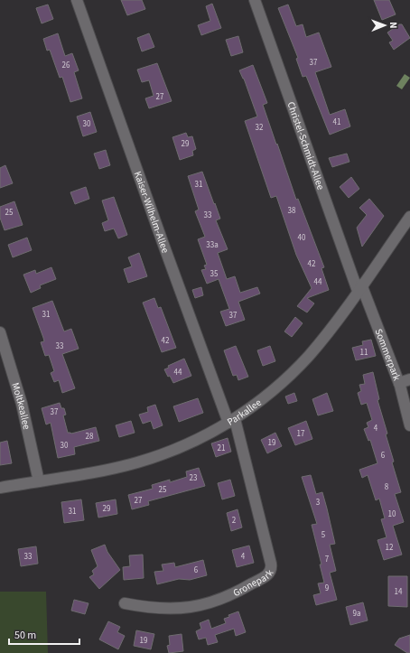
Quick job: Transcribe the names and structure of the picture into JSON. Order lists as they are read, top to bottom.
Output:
{
  "streets": {
    "street": [
      "Christel-Schmidt-Allee",
      "Kaiser-Wilhelm-Allee",
      "Sommerpark",
      "Moltkeallee",
      "Parkallee",
      "Gronepark"
    ]
  },
  "crossings": [
    ["Christel-Schmidt-Allee", "Sommerpark"],
    ["Christel-Schmidt-Allee", "Parkallee"],
    ["Kaiser-Wilhelm-Allee", "Parkallee"],
    ["Kaiser-Wilhelm-Allee", "Gronepark"],
    ["Sommerpark", "Parkallee"],
    ["Moltkeallee", "Parkallee"],
    ["Parkallee", "Gronepark"]
  ],
  "house_numbers": [
    "37",
    "26",
    "27",
    "41",
    "30",
    "32",
    "29",
    "31",
    "38",
    "25",
    "33",
    "40",
    "33a",
    "42",
    "35",
    "44",
    "31",
    "37",
    "42",
    "33",
    "11",
    "44",
    "37",
    "4",
    "17",
    "28",
    "19",
    "30",
    "21",
    "6",
    "23",
    "8",
    "25",
    "27",
    "3",
    "29",
    "31",
    "10",
    "2",
    "5",
    "12",
    "33",
    "4",
    "7",
    "6",
    "9",
    "14",
    "9a",
    "19"
  ],
  "scale_bar": "50 m",
  "north": "right"
}
